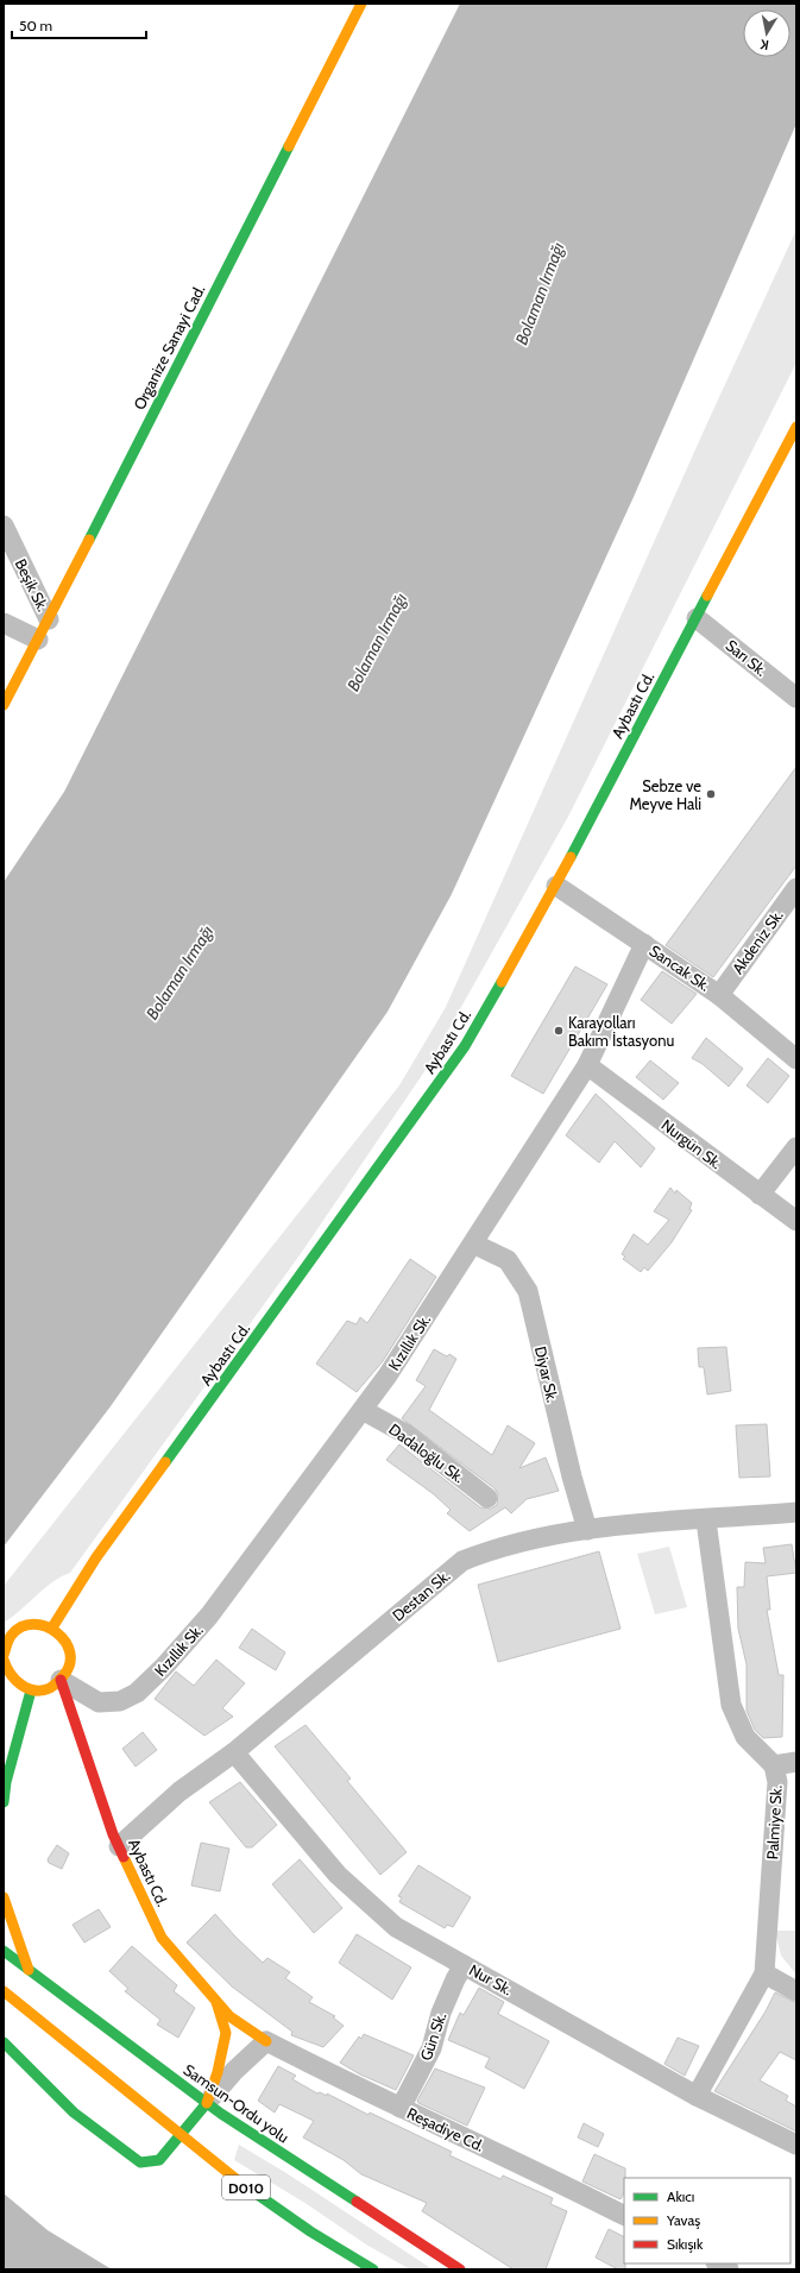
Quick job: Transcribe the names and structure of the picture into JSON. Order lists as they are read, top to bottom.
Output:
{
  "streets": {
    "main road": [
      "Organize Sanayi Cad.",
      "Aybastı Cd.",
      "Samsun-Ordu yolu",
      "D010"
    ],
    "street": [
      "Beşik Sk.",
      "Sarı Sk.",
      "Akdeniz Sk.",
      "Sancak Sk.",
      "Nurgün Sk.",
      "Kızıllık Sk.",
      "Diyar Sk.",
      "Dadaloğlu Sk.",
      "Destan Sk.",
      "Palmiye Sk.",
      "Nur Sk.",
      "Gün Sk.",
      "Reşadiye Cd."
    ]
  },
  "crossings": [
    ["Organize Sanayi Cad.", "Beşik Sk."],
    ["Sarı Sk.", "Aybastı Cd."],
    ["Aybastı Cd.", "Sancak Sk."],
    ["Aybastı Cd.", "Kızıllık Sk."],
    ["Aybastı Cd.", "Destan Sk."],
    ["Aybastı Cd.", "Reşadiye Cd."],
    ["Akdeniz Sk.", "Sancak Sk."],
    ["Sancak Sk.", "Kızıllık Sk."],
    ["Nurgün Sk.", "Kızıllık Sk."],
    ["Kızıllık Sk.", "Diyar Sk."],
    ["Kızıllık Sk.", "Dadaloğlu Sk."],
    ["Diyar Sk.", "Destan Sk."],
    ["Destan Sk.", "Palmiye Sk."],
    ["Destan Sk.", "Nur Sk."],
    ["Palmiye Sk.", "Nur Sk."],
    ["Nur Sk.", "Gün Sk."],
    ["Gün Sk.", "Reşadiye Cd."]
  ],
  "water": ["Bolaman Irmağı"],
  "places": ["Sebze ve Meyve Hali", "Karayolları Bakım İstasyonu"],
  "legend": ["Akıcı", "Yavaş", "Sıkışık"],
  "scale_bar": "50 m",
  "north": "bottom"
}
